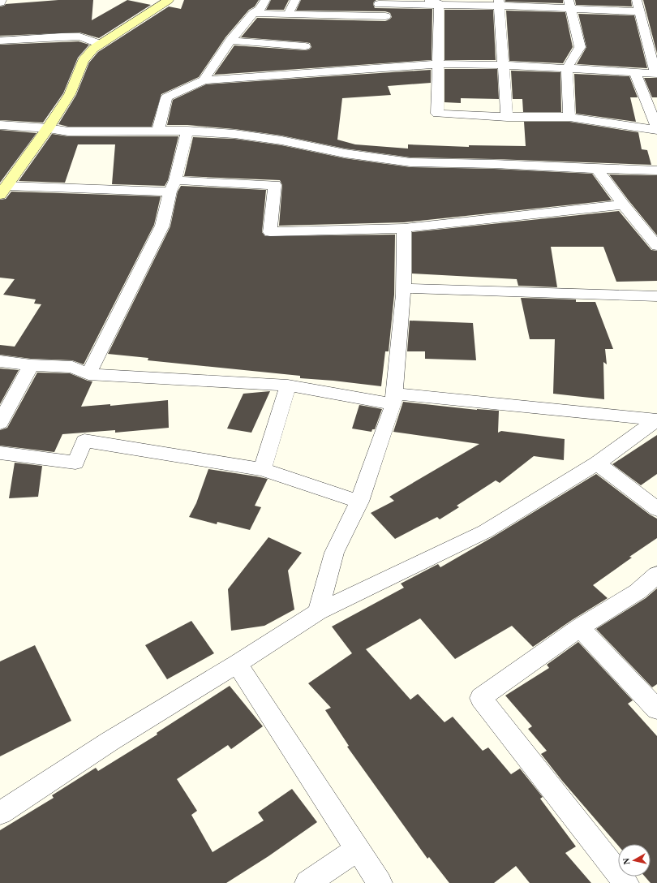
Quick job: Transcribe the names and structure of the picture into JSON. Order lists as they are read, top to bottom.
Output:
{
  "north": "left"
}
